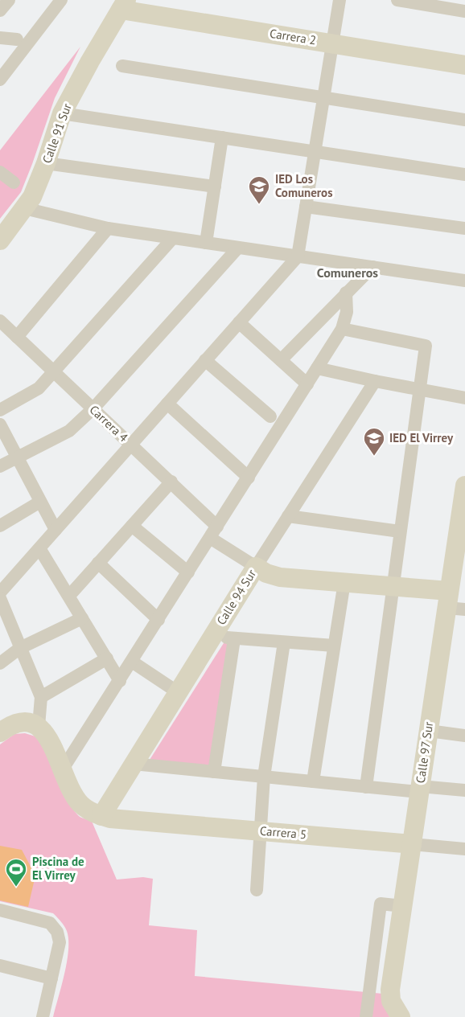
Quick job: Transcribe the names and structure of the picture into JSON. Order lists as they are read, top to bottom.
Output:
{
  "streets": {
    "street": [
      "Carrera 2",
      "Calle 91 Sur",
      "Carrera 4",
      "Calle 94 Sur",
      "Calle 97 Sur",
      "Carrera 5"
    ]
  },
  "crossings": [
    ["Carrera 2", "Calle 91 Sur"],
    ["Calle 94 Sur", "Carrera 5"],
    ["Calle 97 Sur", "Carrera 5"]
  ],
  "districts": ["Comuneros"],
  "places": {
    "school or university": ["IED Los Comuneros", "IED El Virrey"],
    "sports": ["Piscina de El Virrey"]
  }
}
